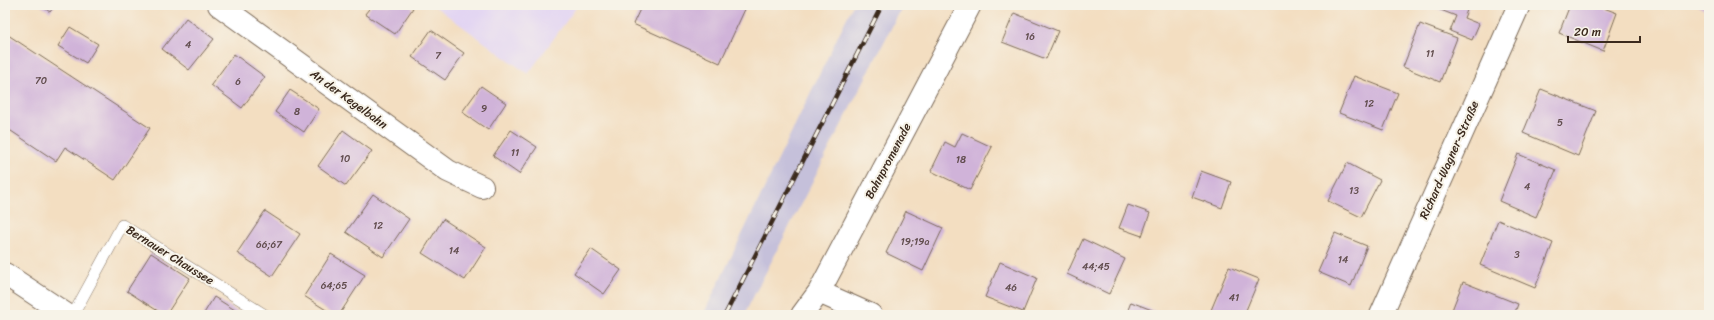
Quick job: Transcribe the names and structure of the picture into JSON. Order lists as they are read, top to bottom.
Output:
{
  "streets": {
    "street": ["An der Kegelbahn", "Richard-Wagner-Straße", "Bahnpromenade"],
    "lane": ["Bernauer Chaussee"]
  },
  "house_numbers": [
    "16",
    "4",
    "11",
    "7",
    "70",
    "6",
    "12",
    "9",
    "8",
    "5",
    "11",
    "10",
    "18",
    "4",
    "13",
    "12",
    "19;19a",
    "66;67",
    "14",
    "3",
    "14",
    "44;45",
    "64;65",
    "46",
    "41"
  ],
  "scale_bar": "20 m"
}
